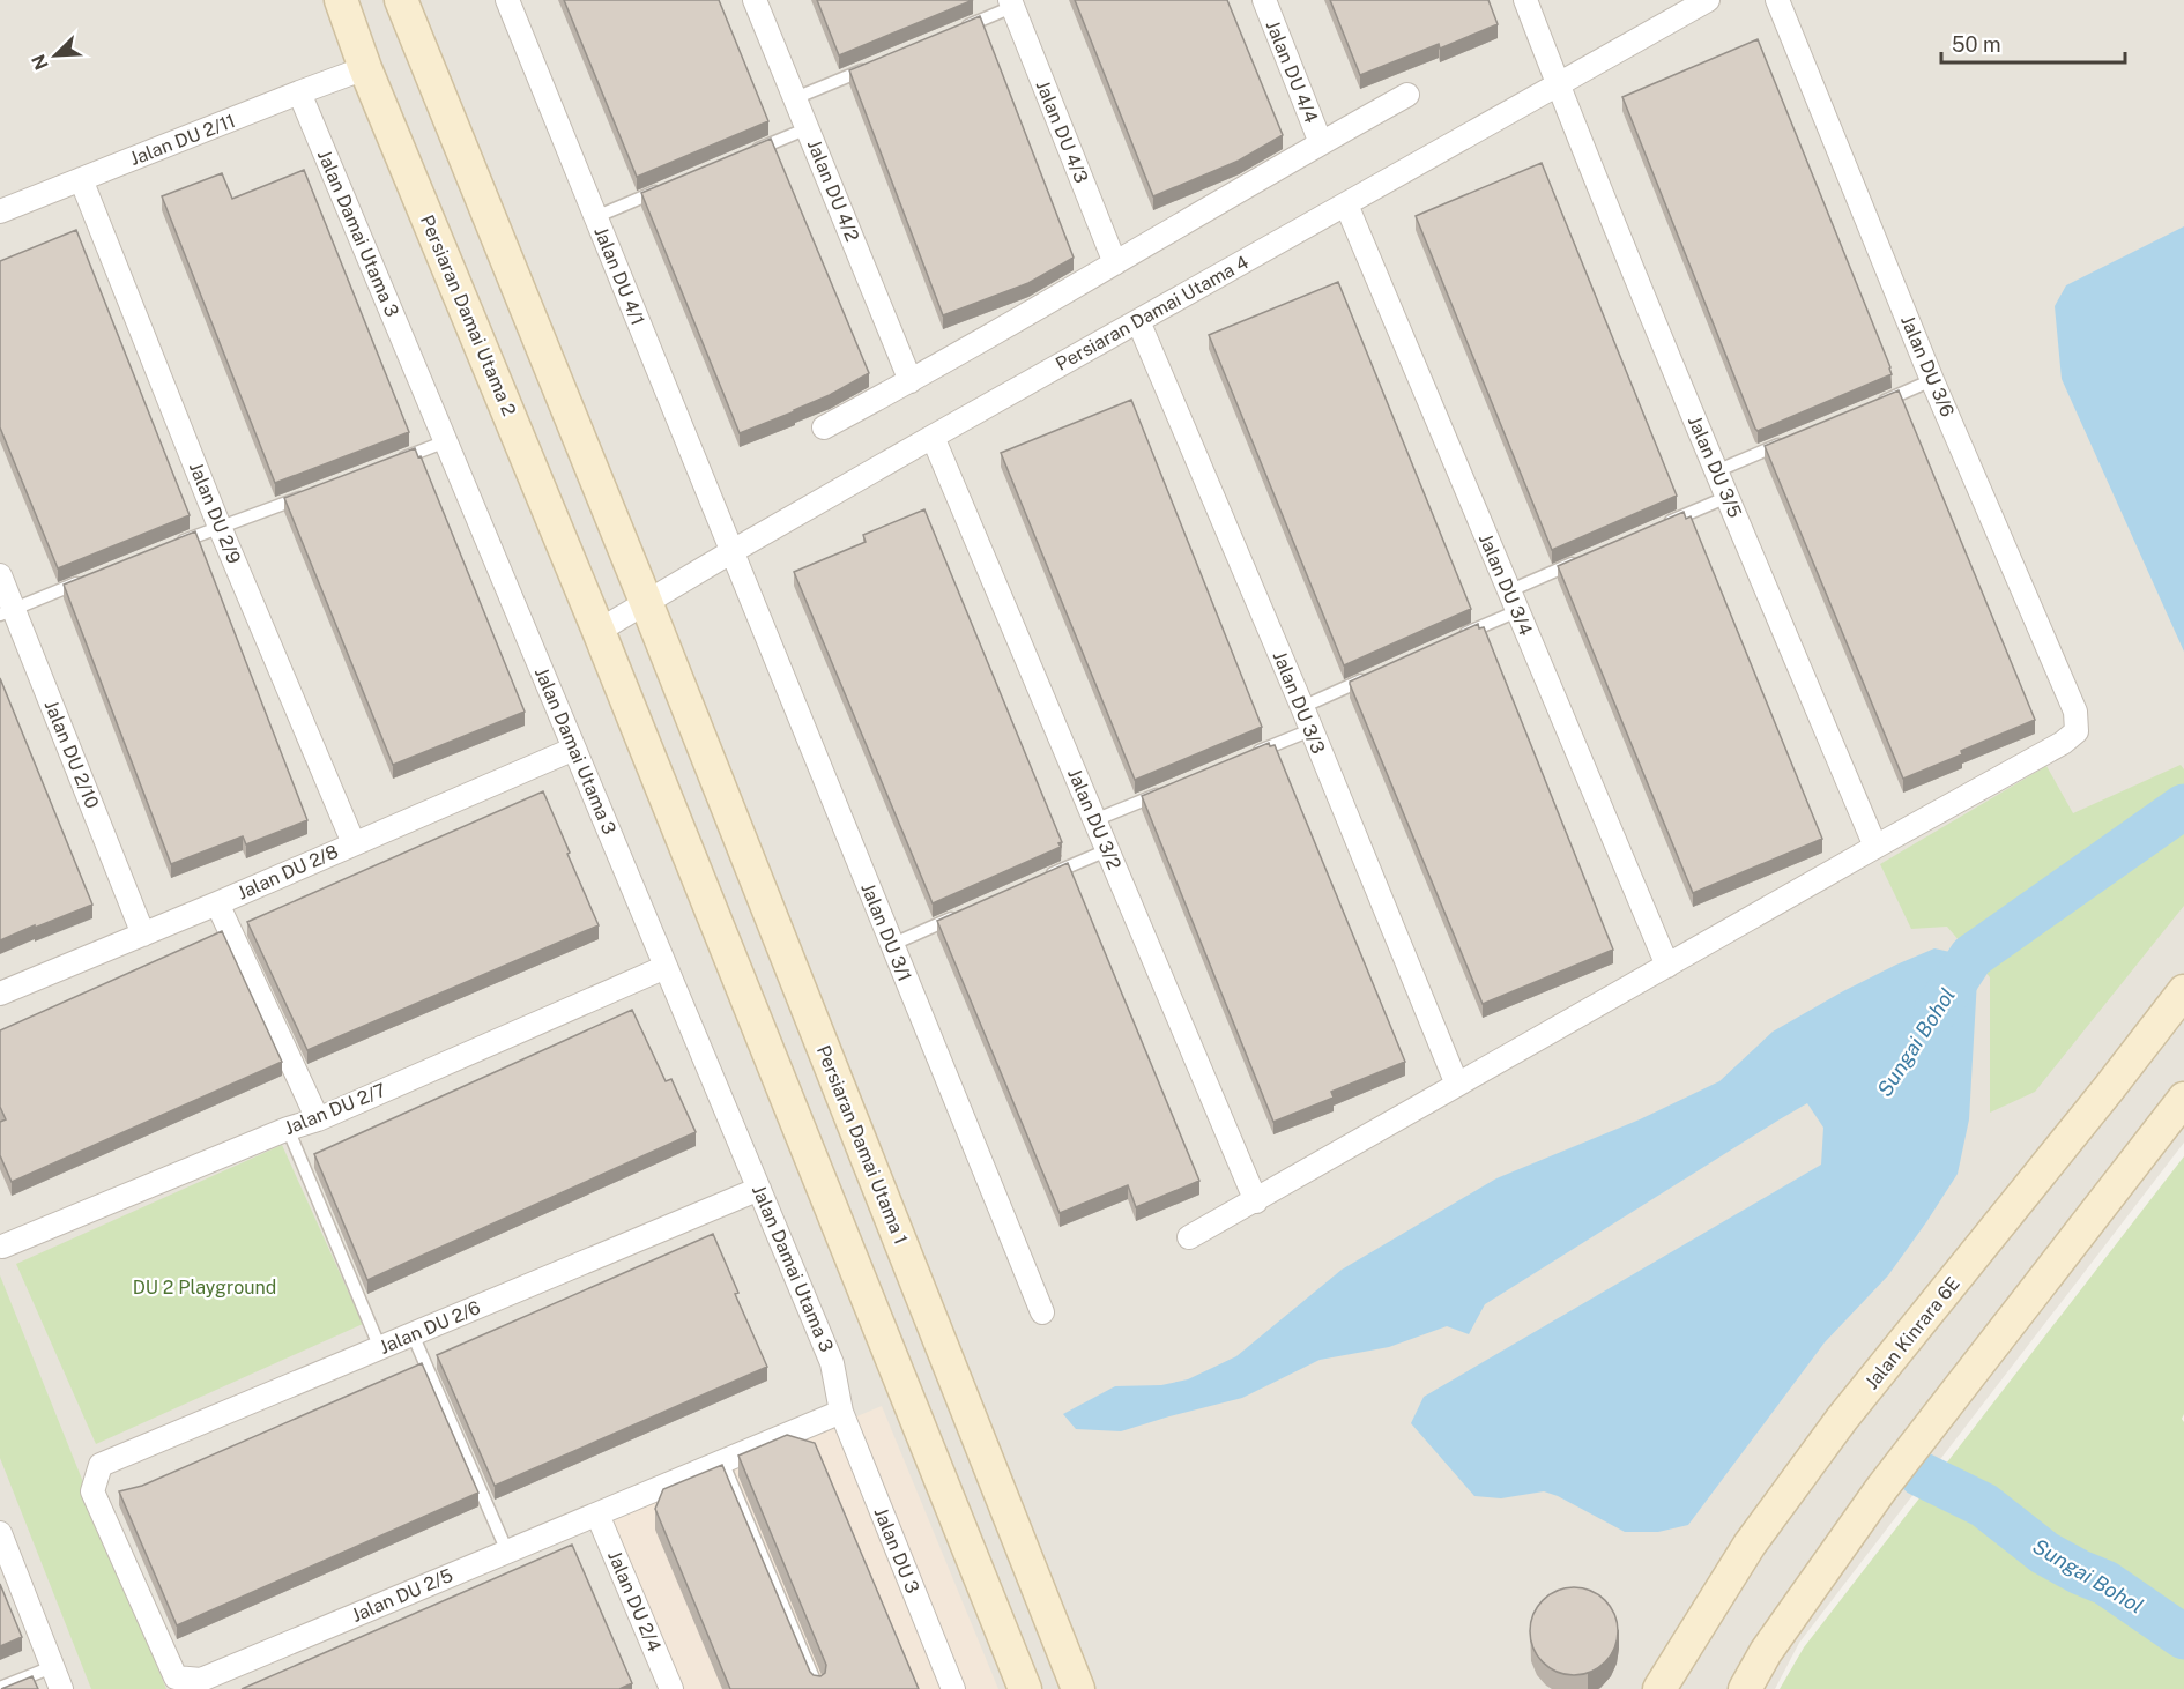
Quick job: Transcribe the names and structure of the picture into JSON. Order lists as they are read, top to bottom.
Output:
{
  "streets": {
    "street": [
      "Jalan DU 4/4",
      "Jalan DU 4/3",
      "Jalan DU 2/11",
      "Jalan DU 4/2",
      "Jalan Damai Utama 3",
      "Jalan DU 4/1",
      "Persiaran Damai Utama 4",
      "Persiaran Damai Utama 2",
      "Jalan DU 3/6",
      "Jalan DU 3/5",
      "Jalan DU 2/9",
      "Jalan DU 3/4",
      "Jalan DU 3/3",
      "Jalan DU 2/10",
      "Jalan DU 3/2",
      "Jalan DU 2/8",
      "Jalan DU 3/1",
      "Jalan DU 2/7",
      "Persiaran Damai Utama 1",
      "Jalan DU 2/6",
      "Jalan Kinrara 6E",
      "Jalan DU 3",
      "Jalan DU 2/5",
      "Jalan DU 2/4"
    ]
  },
  "crossings": [
    ["Jalan DU 2/11", "Jalan Damai Utama 3"],
    ["Jalan DU 2/11", "Persiaran Damai Utama 2"],
    ["Jalan DU 2/11", "Jalan DU 2/9"],
    ["Jalan Damai Utama 3", "Jalan DU 2/8"],
    ["Jalan Damai Utama 3", "Jalan DU 2/7"],
    ["Jalan Damai Utama 3", "Jalan DU 2/6"],
    ["Jalan Damai Utama 3", "Jalan DU 3"],
    ["Jalan Damai Utama 3", "Jalan DU 2/5"],
    ["Jalan DU 4/1", "Persiaran Damai Utama 4"],
    ["Jalan DU 4/1", "Jalan DU 3/1"],
    ["Persiaran Damai Utama 4", "Persiaran Damai Utama 2"],
    ["Persiaran Damai Utama 4", "Jalan DU 3/5"],
    ["Persiaran Damai Utama 4", "Jalan DU 3/4"],
    ["Persiaran Damai Utama 4", "Jalan DU 3/3"],
    ["Persiaran Damai Utama 4", "Jalan DU 3/2"],
    ["Persiaran Damai Utama 4", "Jalan DU 3/1"],
    ["Persiaran Damai Utama 4", "Persiaran Damai Utama 1"],
    ["Jalan DU 3/6", "Jalan DU 3/5"],
    ["Jalan DU 2/9", "Jalan DU 2/8"],
    ["Jalan DU 2/10", "Jalan DU 2/8"],
    ["Jalan DU 2/6", "Jalan DU 2/5"],
    ["Jalan DU 3", "Jalan DU 2/5"],
    ["Jalan DU 2/5", "Jalan DU 2/4"]
  ],
  "water": ["Sungai Bohol"],
  "parks": ["DU 2 Playground"],
  "scale_bar": "50 m",
  "north": "bottom left"
}
